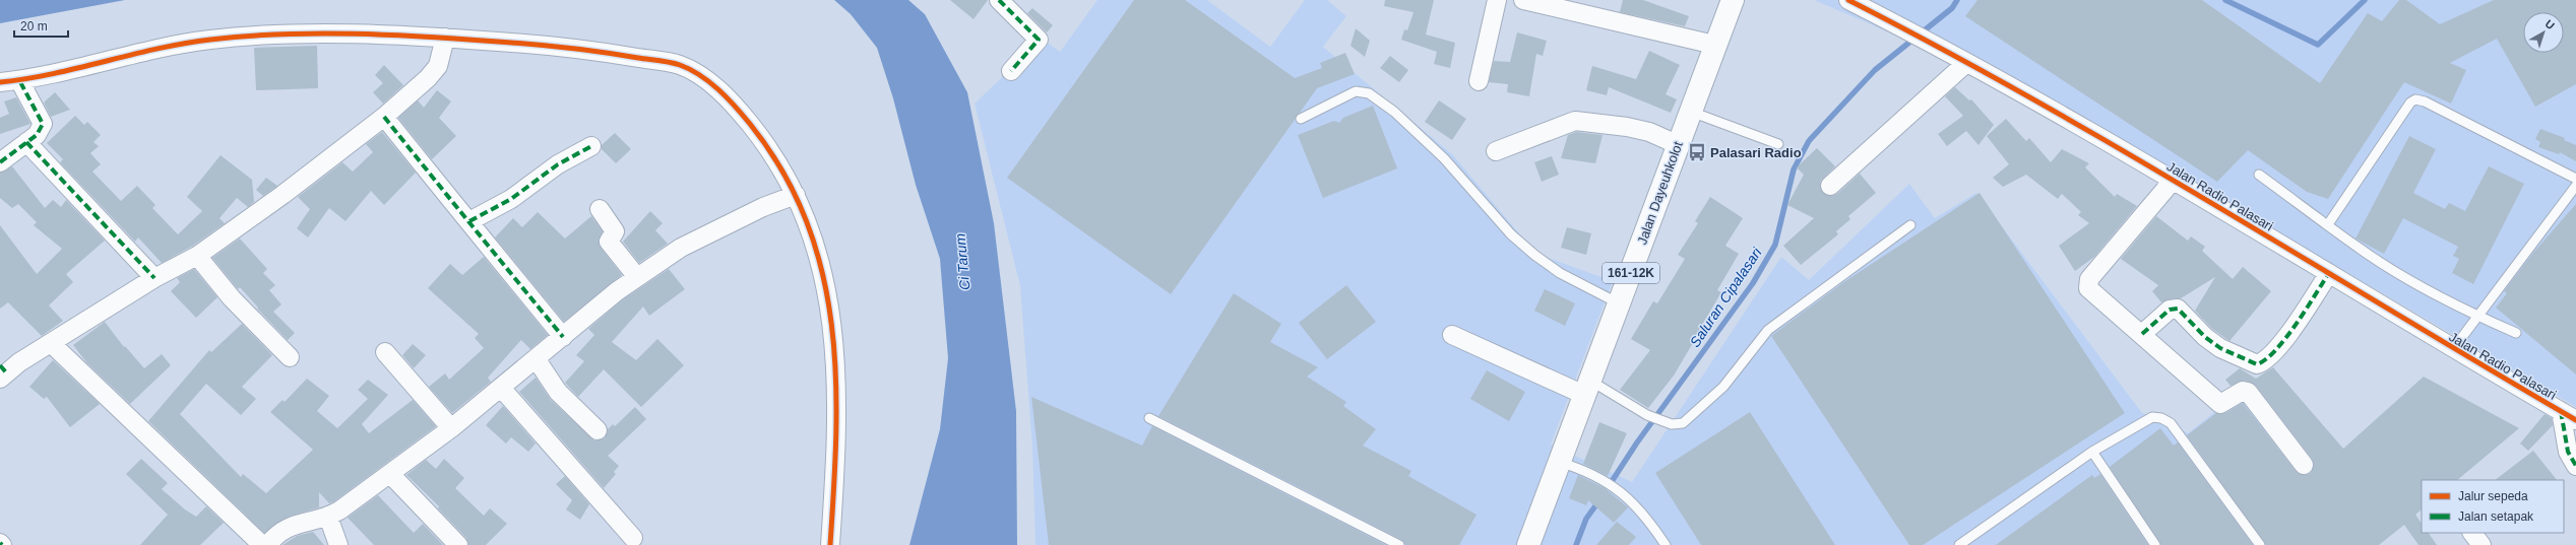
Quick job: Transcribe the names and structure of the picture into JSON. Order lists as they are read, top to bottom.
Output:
{
  "streets": {
    "main road": ["Jalan Dayeuhkolot", "161-12K"],
    "street": ["Jalan Radio Palasari"]
  },
  "water": ["Ci Tarum", "Saluran Cipalasari"],
  "places": {
    "bus stop": ["Palasari Radio"]
  },
  "legend": ["Jalur sepeda", "Jalan setapak"],
  "scale_bar": "20 m",
  "north": "top right"
}
